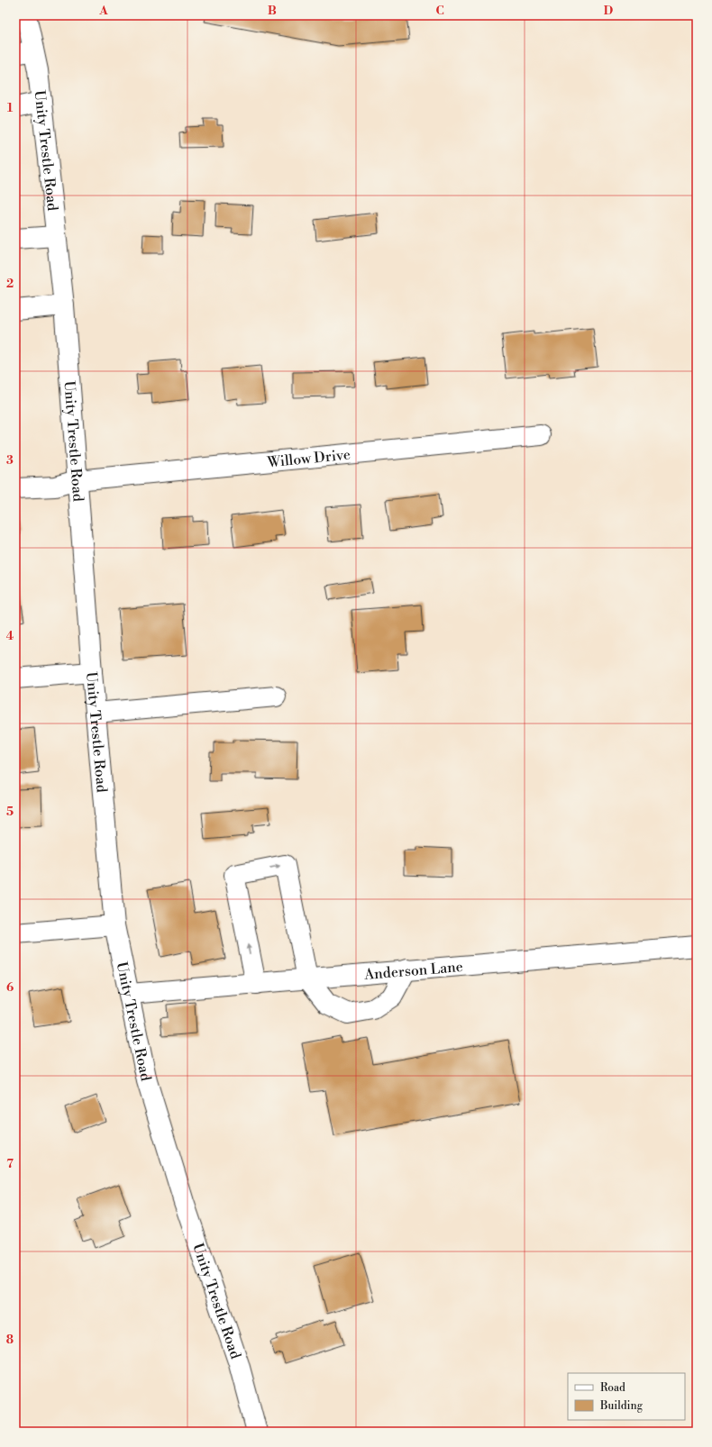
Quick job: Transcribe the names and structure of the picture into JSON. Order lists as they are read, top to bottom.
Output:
{
  "streets": {
    "street": ["Unity Trestle Road", "Willow Drive", "Anderson Lane"]
  },
  "crossings": [
    ["Unity Trestle Road", "Willow Drive"],
    ["Unity Trestle Road", "Anderson Lane"]
  ],
  "legend": ["Road", "Building"],
  "grid": {
    "columns": [
      "A",
      "B",
      "C",
      "D"
    ],
    "rows": [
      "1",
      "2",
      "3",
      "4",
      "5",
      "6",
      "7",
      "8"
    ]
  }
}
